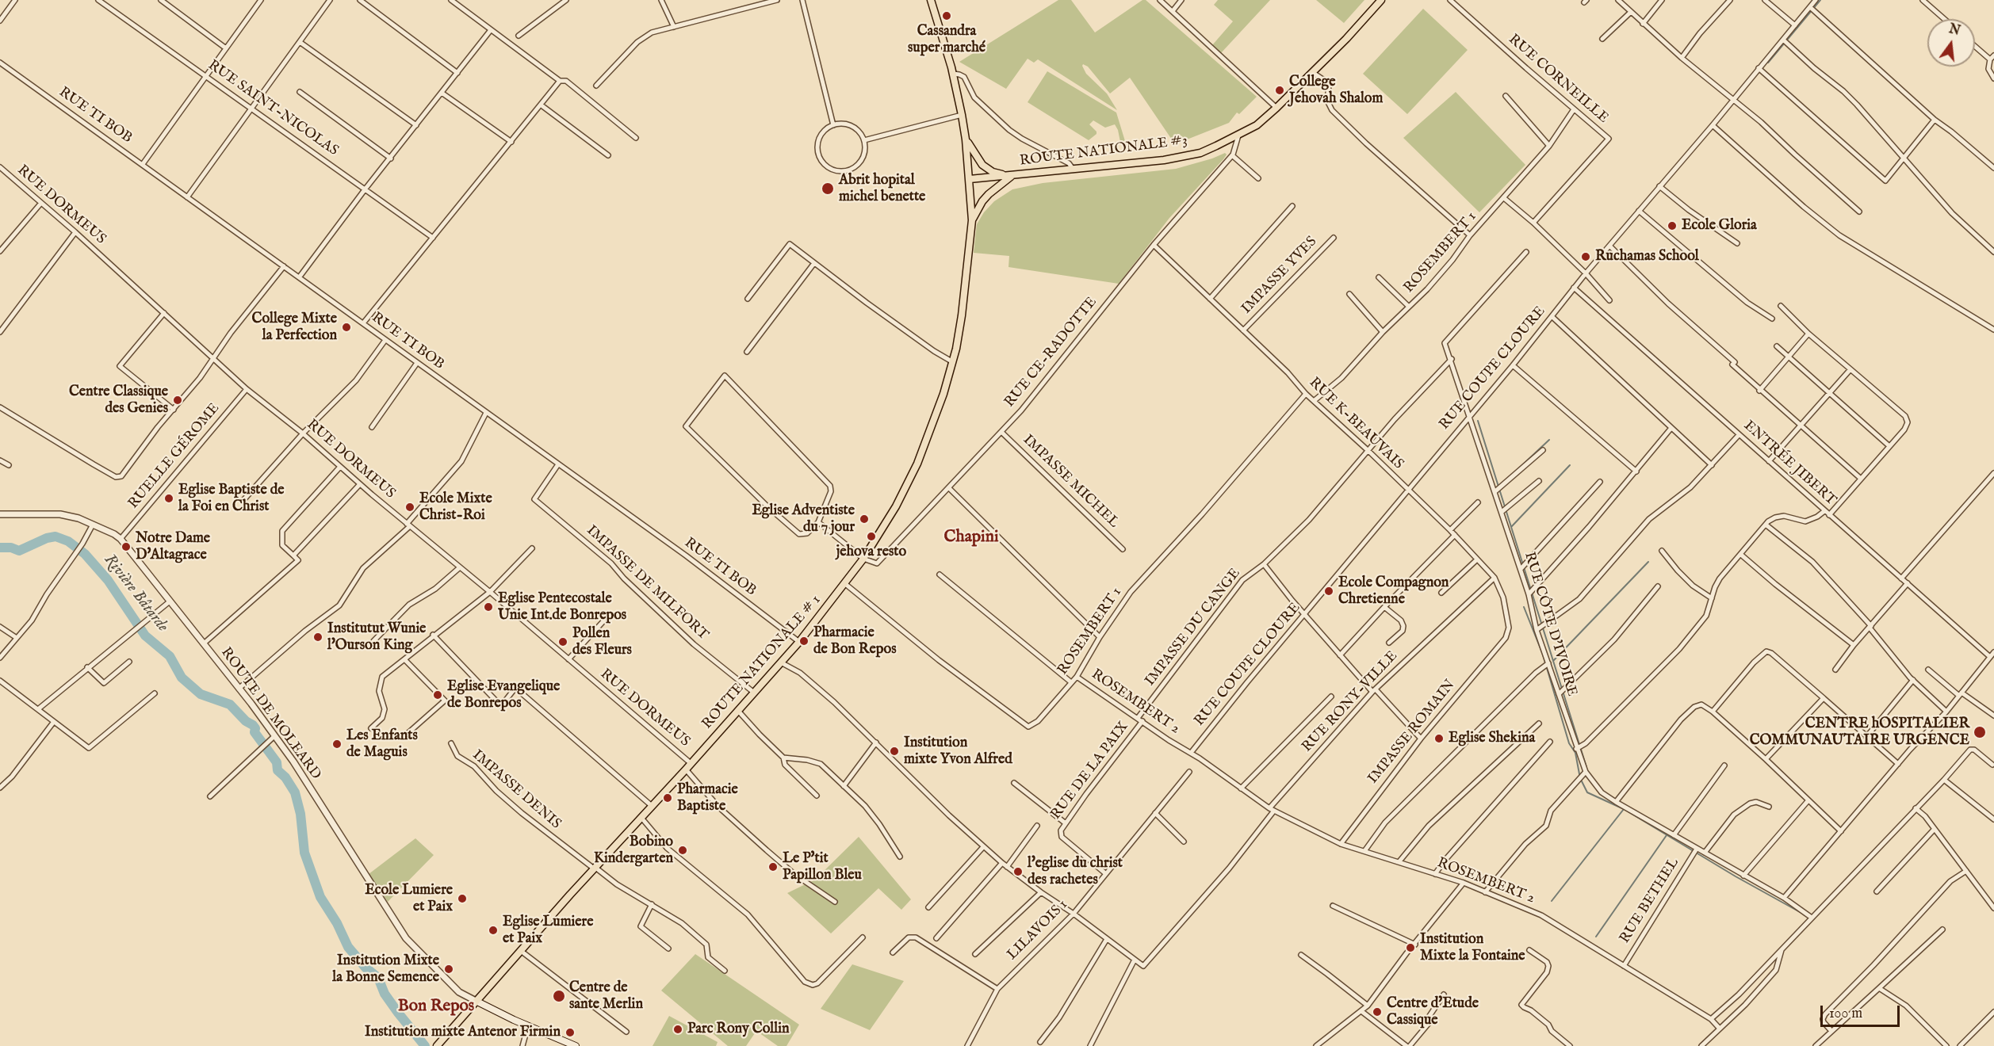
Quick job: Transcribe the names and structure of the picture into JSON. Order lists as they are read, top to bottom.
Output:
{
  "streets": {
    "main road": ["ROUTE NATIONALE #3", "ROUTE NATIONALE # 1"],
    "street": [
      "RUE CORNEILLE",
      "RUE SAINT-NICOLAS",
      "RUE TI BOB",
      "RUE DORMEUS",
      "ROSEMBERT 1",
      "IMPASSE YVES",
      "RUE CE-RADOTTE",
      "RUE COUPE CLOURE",
      "RUE K-BEAUVAIS",
      "RUELLE GÉROME",
      "ENTRÉE JIBERT",
      "IMPASSE MICHEL",
      "IMPASSE DE MILFORT",
      "RUE CÔTE D'IVOIRE",
      "IMPASSE DU CANGE",
      "ROSEMBERT 2",
      "RUE RONY-VILLE",
      "ROUTE DE MOLEARD",
      "IMPASSE ROMAIN",
      "RUE DE LA PAIX",
      "IMPASSE DENIS",
      "RUE BETHEL",
      "LILAVOIS 1"
    ]
  },
  "crossings": [
    ["RUE CORNEILLE", "ROSEMBERT 1"],
    ["RUE TI BOB", "IMPASSE DE MILFORT"],
    ["RUE TI BOB", "ROUTE NATIONALE # 1"],
    ["ROUTE NATIONALE #3", "RUE CE-RADOTTE"],
    ["ROUTE NATIONALE #3", "ROUTE NATIONALE # 1"],
    ["RUE DORMEUS", "RUELLE GÉROME"],
    ["RUE DORMEUS", "ROUTE NATIONALE # 1"],
    ["ROSEMBERT 1", "RUE K-BEAUVAIS"],
    ["ROSEMBERT 1", "ROUTE NATIONALE # 1"],
    ["ROSEMBERT 1", "ROSEMBERT 2"],
    ["IMPASSE YVES", "RUE K-BEAUVAIS"],
    ["RUE CE-RADOTTE", "RUE K-BEAUVAIS"],
    ["RUE CE-RADOTTE", "IMPASSE MICHEL"],
    ["RUE CE-RADOTTE", "ROUTE NATIONALE # 1"],
    ["RUE COUPE CLOURE", "RUE K-BEAUVAIS"],
    ["RUE COUPE CLOURE", "ENTRÉE JIBERT"],
    ["RUE COUPE CLOURE", "RUE CÔTE D'IVOIRE"],
    ["RUE COUPE CLOURE", "ROSEMBERT 2"],
    ["RUE K-BEAUVAIS", "IMPASSE DU CANGE"],
    ["RUE K-BEAUVAIS", "RUE RONY-VILLE"],
    ["RUE K-BEAUVAIS", "IMPASSE ROMAIN"],
    ["RUELLE GÉROME", "ROUTE DE MOLEARD"],
    ["IMPASSE DE MILFORT", "ROUTE NATIONALE # 1"],
    ["RUE CÔTE D'IVOIRE", "IMPASSE DU CANGE"],
    ["RUE CÔTE D'IVOIRE", "RUE BETHEL"],
    ["IMPASSE DU CANGE", "ROSEMBERT 2"],
    ["ROUTE NATIONALE # 1", "ROUTE DE MOLEARD"],
    ["ROUTE NATIONALE # 1", "IMPASSE DENIS"],
    ["ROSEMBERT 2", "RUE RONY-VILLE"],
    ["ROSEMBERT 2", "IMPASSE ROMAIN"],
    ["ROSEMBERT 2", "RUE DE LA PAIX"],
    ["ROSEMBERT 2", "RUE BETHEL"],
    ["RUE DE LA PAIX", "LILAVOIS 1"]
  ],
  "districts": ["Chapini", "Bon Repos"],
  "water": ["Rivière Bâtarde"],
  "places": [
    "Cassandra super marché",
    "College Jehovah Shalom",
    "Abrit hopital michel benette",
    "Ecole Gloria",
    "Ruchamas School",
    "College Mixte la Perfection",
    "Centre Classique des Genies",
    "Eglise Baptiste de la Foi en Christ",
    "Ecole Mixte Christ-Roi",
    "Eglise Adventiste du 7 jour",
    "jehova resto",
    "Notre Dame D'Altagrace",
    "Ecole Compagnon Chretienne",
    "Eglise Pentecostale Unie Int.de Bonrepos",
    "Institutut Wunie l'Ourson King",
    "Pharmacie de Bon Repos",
    "Pollen des Fleurs",
    "Eglise Evangelique de Bonrepos",
    "CENTRE hOSPITALIER COMMUNAUTAIRE URGENCE",
    "Eglise Shekina",
    "Les Enfants de Maguis",
    "Institution mixte Yvon Alfred",
    "Pharmacie Baptiste",
    "Bobino Kindergarten",
    "Le P'tit Papillon Bleu",
    "l'eglise du christ des rachetes",
    "Ecole Lumiere et Paix",
    "Eglise Lumiere et Paix",
    "Institution Mixte la Fontaine",
    "Institution Mixte la Bonne Semence",
    "Centre de sante Merlin",
    "Centre d'Etude Cassique",
    "Parc Rony Collin",
    "Institution mixte Antenor Firmin"
  ],
  "scale_bar": "100 m",
  "north": "top"
}
